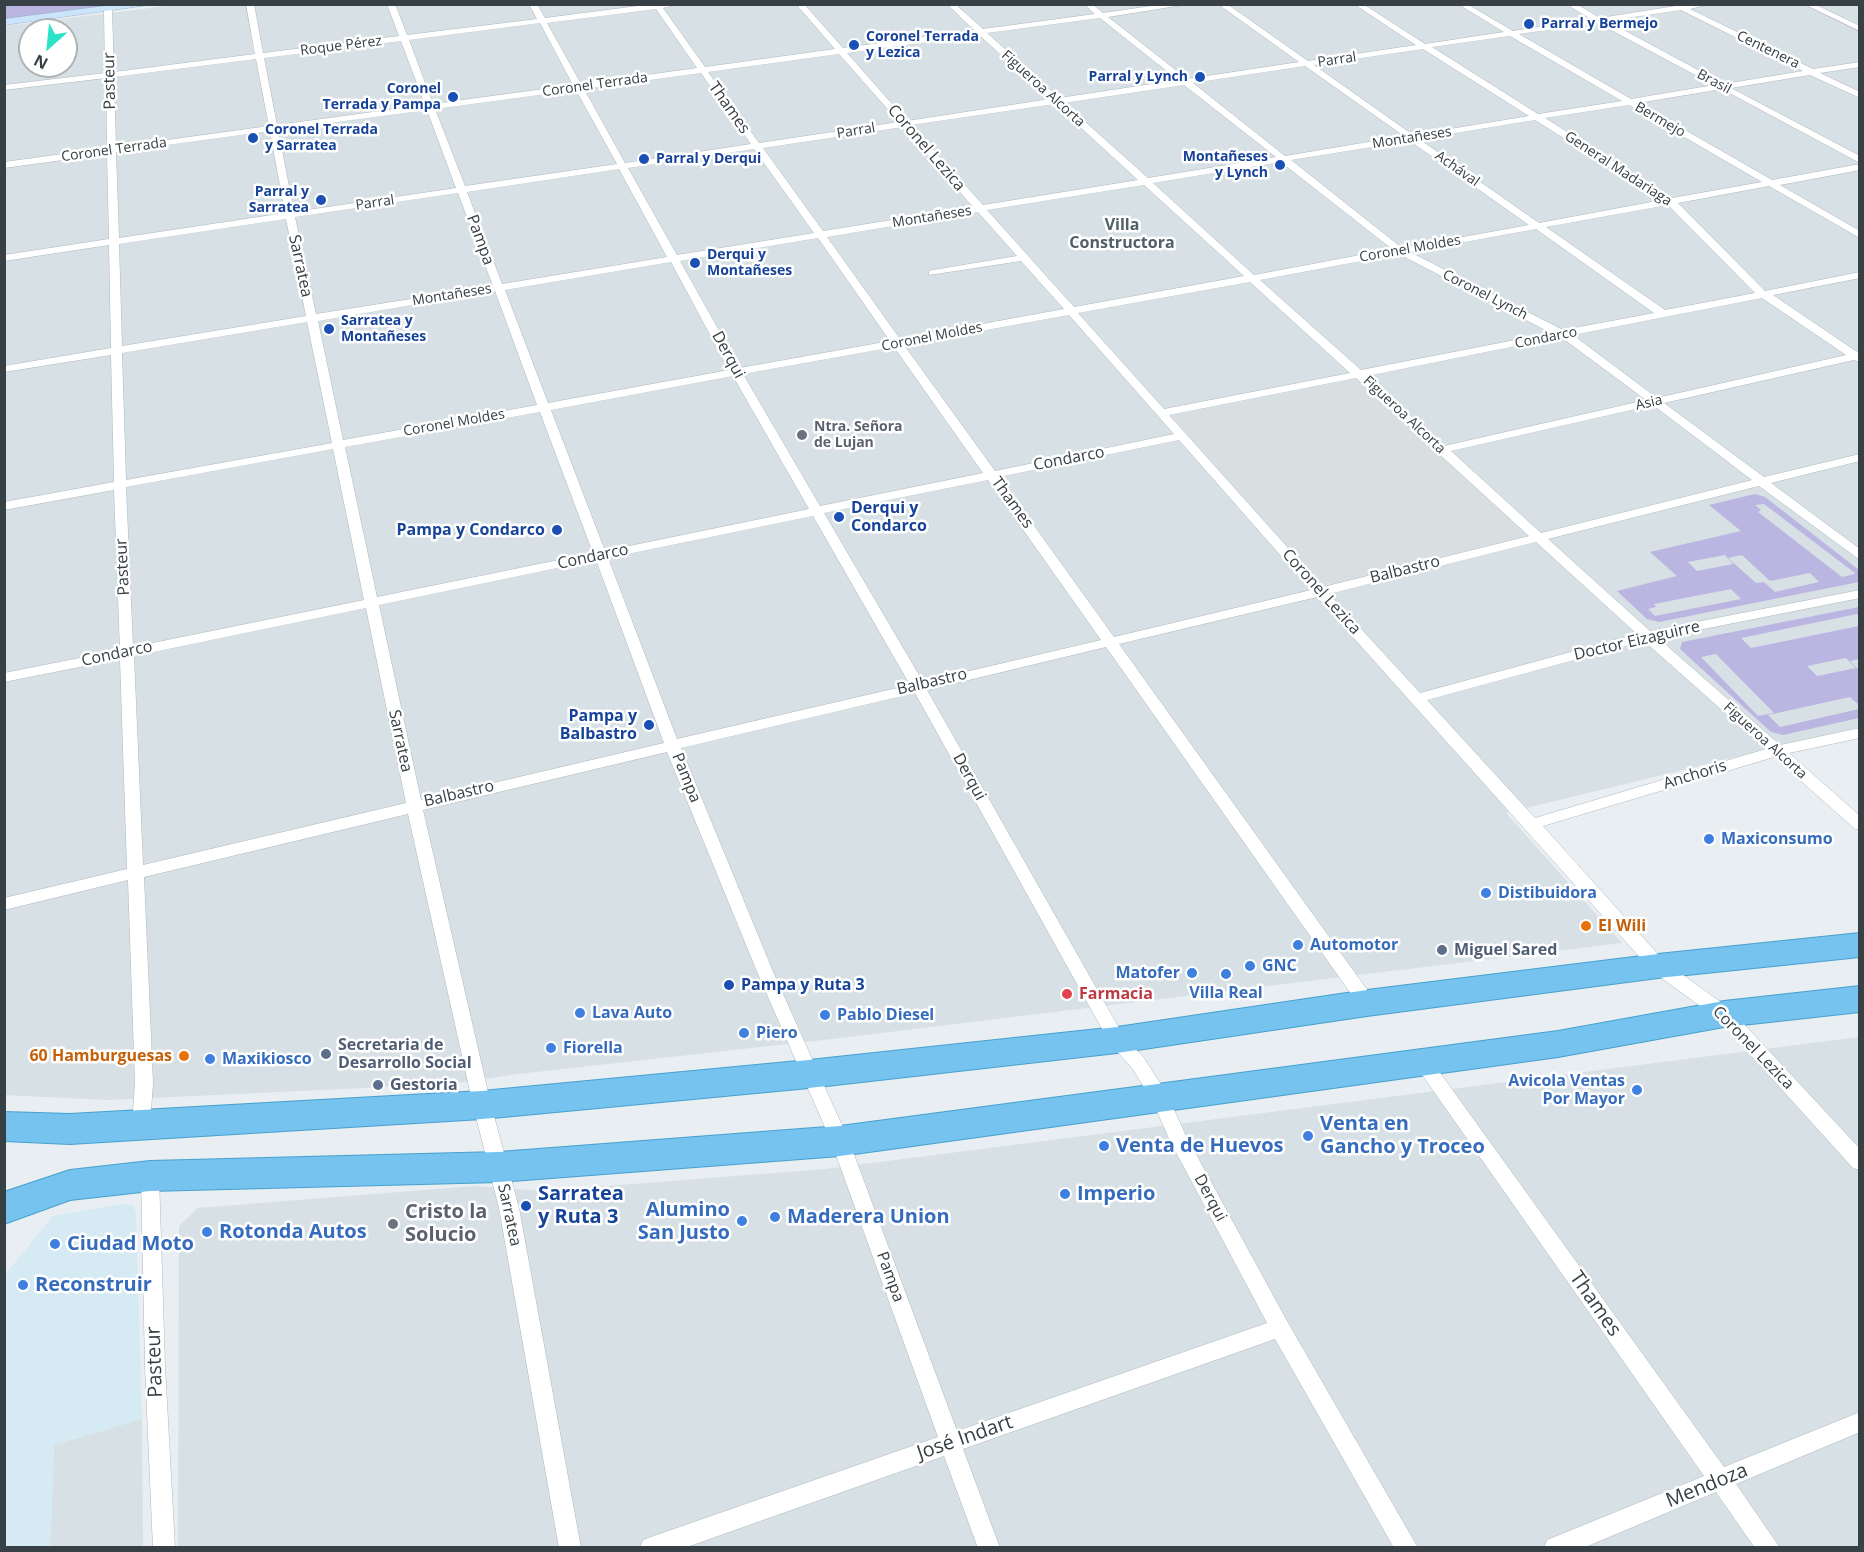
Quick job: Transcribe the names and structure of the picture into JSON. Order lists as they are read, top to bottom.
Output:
{
  "streets": {
    "street": [
      "Roque Pérez",
      "Centenera",
      "Parral",
      "Pasteur",
      "Brasil",
      "Coronel Terrada",
      "Figueroa Alcorta",
      "Thames",
      "Bermejo",
      "Montañeses",
      "Coronel Lezica",
      "Achával",
      "General Madariaga",
      "Pampa",
      "Coronel Moldes",
      "Sarratea",
      "Coronel Lynch",
      "Condarco",
      "Derqui",
      "Asia",
      "Balbastro",
      "Doctor Eizaguirre",
      "Anchoris",
      "José Indart",
      "Mendoza"
    ]
  },
  "crossings": [
    ["Roque Pérez", "Pasteur"],
    ["Roque Pérez", "Thames"],
    ["Roque Pérez", "Pampa"],
    ["Roque Pérez", "Sarratea"],
    ["Roque Pérez", "Derqui"],
    ["Centenera", "Parral"],
    ["Centenera", "Montañeses"],
    ["Parral", "Pasteur"],
    ["Parral", "Brasil"],
    ["Parral", "Figueroa Alcorta"],
    ["Parral", "Thames"],
    ["Parral", "Bermejo"],
    ["Parral", "Coronel Lezica"],
    ["Parral", "Achával"],
    ["Parral", "General Madariaga"],
    ["Parral", "Pampa"],
    ["Parral", "Sarratea"],
    ["Parral", "Coronel Lynch"],
    ["Parral", "Derqui"],
    ["Pasteur", "Coronel Terrada"],
    ["Pasteur", "Montañeses"],
    ["Pasteur", "Coronel Moldes"],
    ["Pasteur", "Condarco"],
    ["Pasteur", "Balbastro"],
    ["Brasil", "Montañeses"],
    ["Coronel Terrada", "Figueroa Alcorta"],
    ["Coronel Terrada", "Thames"],
    ["Coronel Terrada", "Coronel Lezica"],
    ["Coronel Terrada", "Pampa"],
    ["Coronel Terrada", "Sarratea"],
    ["Coronel Terrada", "Coronel Lynch"],
    ["Coronel Terrada", "Derqui"],
    ["Figueroa Alcorta", "Montañeses"],
    ["Figueroa Alcorta", "Coronel Moldes"],
    ["Figueroa Alcorta", "Condarco"],
    ["Figueroa Alcorta", "Asia"],
    ["Figueroa Alcorta", "Balbastro"],
    ["Figueroa Alcorta", "Doctor Eizaguirre"],
    ["Figueroa Alcorta", "Anchoris"],
    ["Thames", "Montañeses"],
    ["Thames", "Coronel Moldes"],
    ["Thames", "Condarco"],
    ["Thames", "Balbastro"],
    ["Thames", "Mendoza"],
    ["Bermejo", "Montañeses"],
    ["Bermejo", "Coronel Moldes"],
    ["Montañeses", "Coronel Lezica"],
    ["Montañeses", "Achával"],
    ["Montañeses", "General Madariaga"],
    ["Montañeses", "Pampa"],
    ["Montañeses", "Sarratea"],
    ["Montañeses", "Coronel Lynch"],
    ["Montañeses", "Derqui"],
    ["Coronel Lezica", "Coronel Moldes"],
    ["Coronel Lezica", "Condarco"],
    ["Coronel Lezica", "Balbastro"],
    ["Coronel Lezica", "Doctor Eizaguirre"],
    ["Coronel Lezica", "Anchoris"],
    ["Achával", "Coronel Moldes"],
    ["Achával", "Condarco"],
    ["General Madariaga", "Coronel Moldes"],
    ["General Madariaga", "Condarco"],
    ["General Madariaga", "Asia"],
    ["Pampa", "Coronel Moldes"],
    ["Pampa", "Condarco"],
    ["Pampa", "Balbastro"],
    ["Pampa", "José Indart"],
    ["Coronel Moldes", "Sarratea"],
    ["Coronel Moldes", "Coronel Lynch"],
    ["Coronel Moldes", "Derqui"],
    ["Sarratea", "Condarco"],
    ["Sarratea", "Balbastro"],
    ["Coronel Lynch", "Condarco"],
    ["Coronel Lynch", "Asia"],
    ["Coronel Lynch", "Balbastro"],
    ["Condarco", "Derqui"],
    ["Derqui", "Balbastro"],
    ["Derqui", "José Indart"]
  ],
  "districts": ["Villa Constructora"],
  "places": [
    "Parral y Bermejo",
    "Coronel Terrada y Lezica",
    "Parral y Lynch",
    "Coronel Terrada y Pampa",
    "Coronel Terrada y Sarratea",
    "Parral y Derqui",
    "Montañeses y Lynch",
    "Parral y Sarratea",
    "Derqui y Montañeses",
    "Sarratea y Montañeses",
    "Ntra. Señora de Lujan",
    "Derqui y Condarco",
    "Pampa y Condarco",
    "Pampa y Balbastro",
    "Maxiconsumo",
    "Distibuidora",
    "El Wili",
    "Automotor",
    "Miguel Sared",
    "GNC",
    "Matofer",
    "Villa Real",
    "Pampa y Ruta 3",
    "Farmacia",
    "Lava Auto",
    "Pablo Diesel",
    "Piero",
    "Fiorella",
    "Secretaria de Desarrollo Social",
    "60 Hamburguesas",
    "Maxikiosco",
    "Gestoria",
    "Avicola Ventas Por Mayor",
    "Venta en Gancho y Troceo",
    "Venta de Huevos",
    "Imperio",
    "Sarratea y Ruta 3",
    "Maderera Union",
    "Alumino San Justo",
    "Cristo la Solucio",
    "Rotonda Autos",
    "Ciudad Moto",
    "Reconstruir"
  ],
  "north": "bottom left"
}
